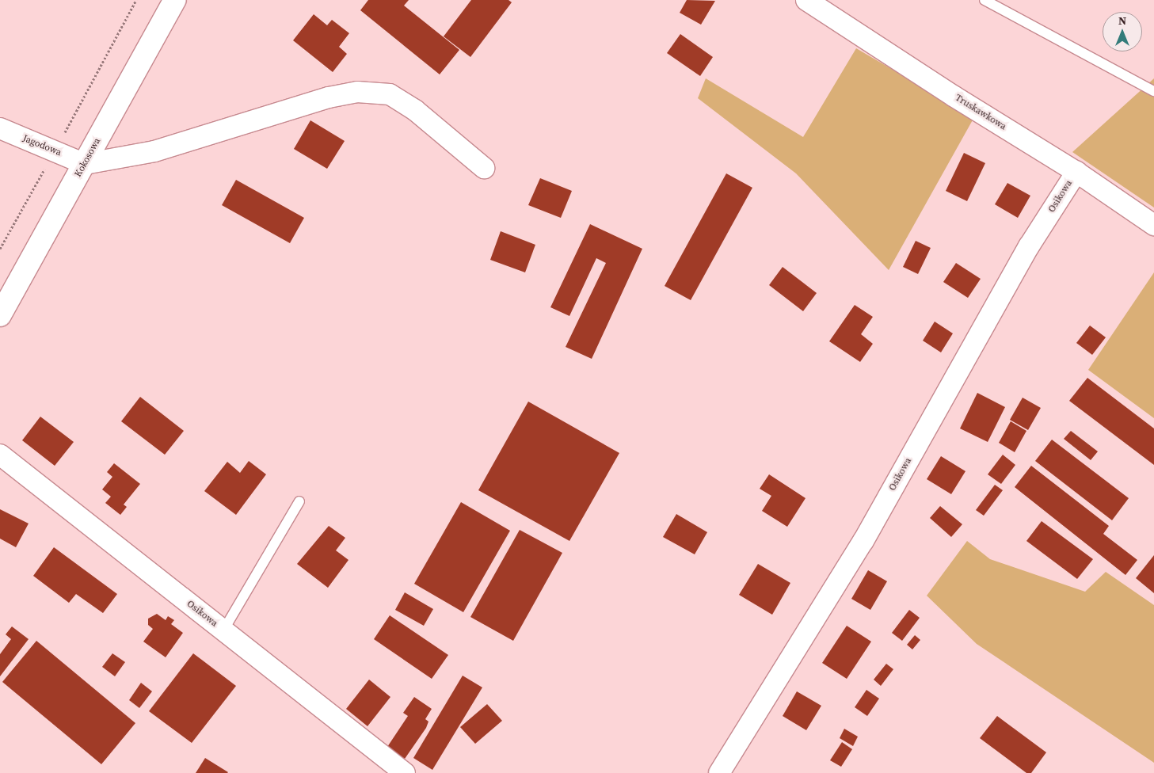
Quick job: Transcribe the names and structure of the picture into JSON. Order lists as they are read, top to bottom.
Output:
{
  "streets": {
    "main road": ["Kokosowa"],
    "street": ["Truskawkowa", "Jagodowa", "Osikowa"]
  },
  "crossings": [
    ["Truskawkowa", "Osikowa"],
    ["Jagodowa", "Kokosowa"]
  ],
  "north": "top"
}
